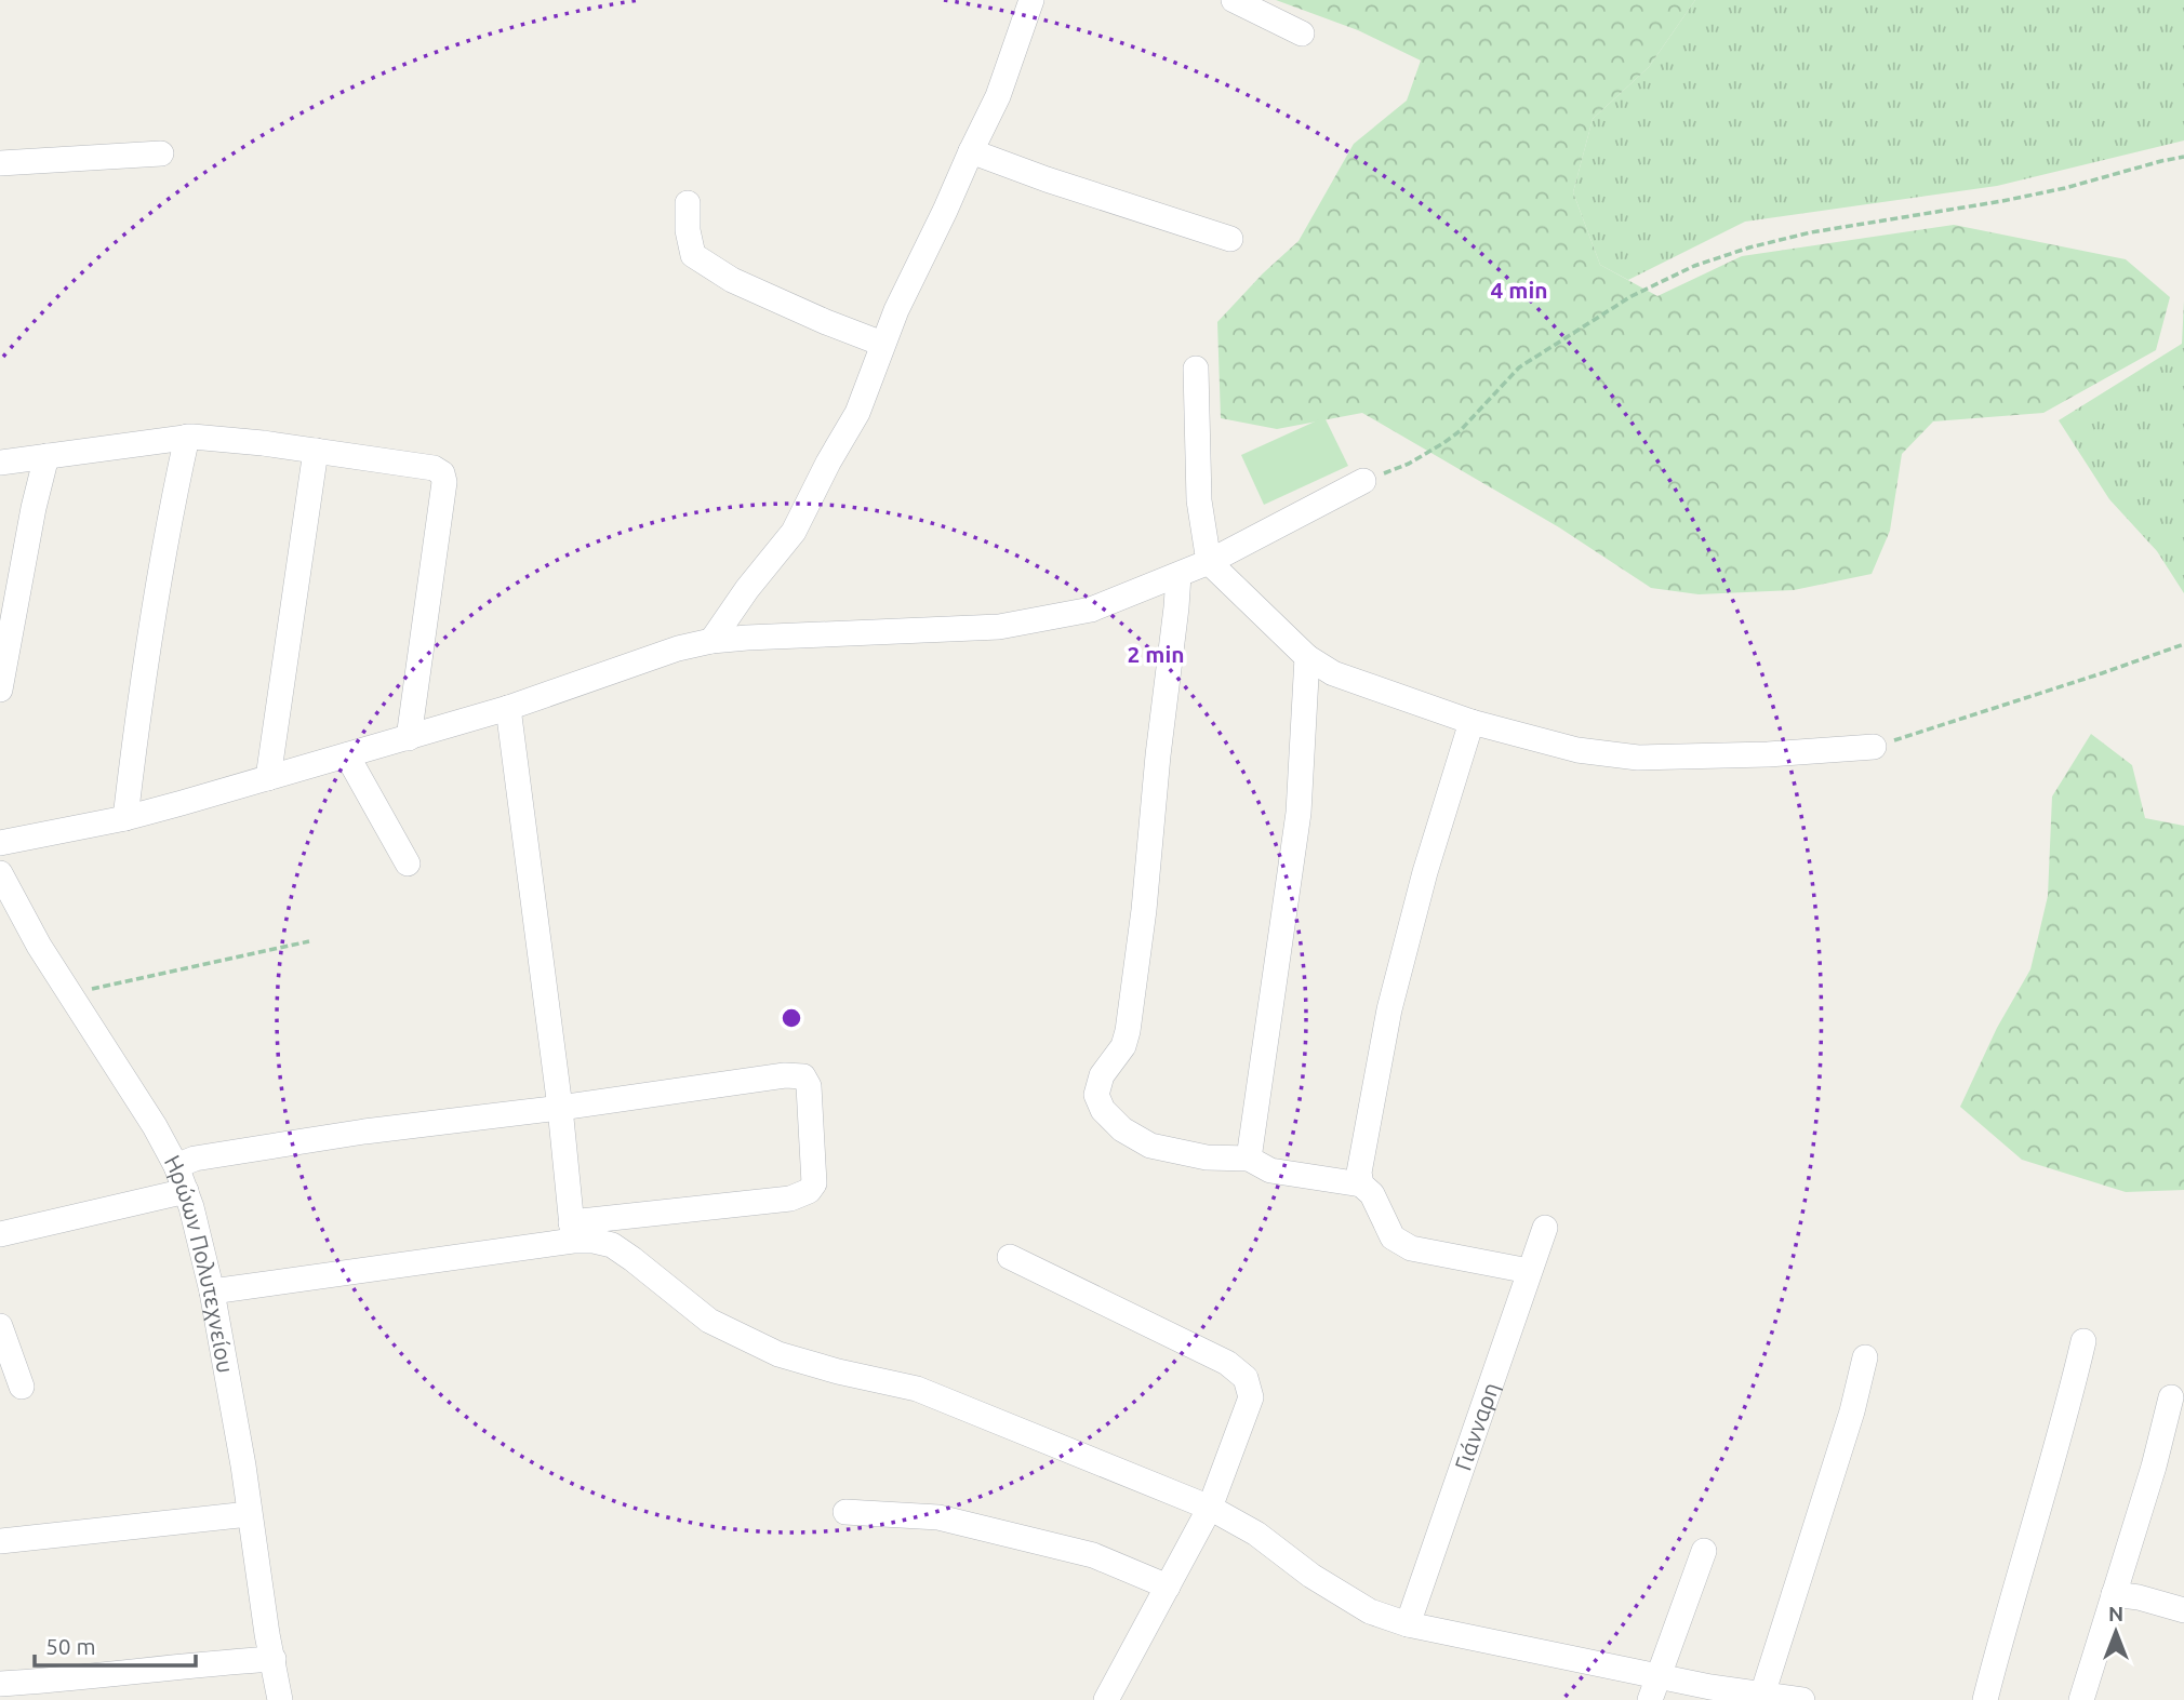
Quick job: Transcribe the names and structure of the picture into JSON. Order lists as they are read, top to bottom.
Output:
{
  "streets": {
    "street": ["Ηρώων Πολυτεχνείου", "Γιάνναρη"]
  },
  "scale_bar": "50 m",
  "north": "top",
  "rings": ["4 min", "2 min"]
}
